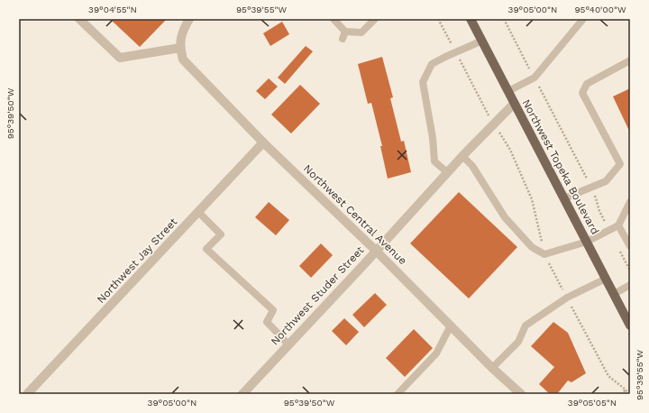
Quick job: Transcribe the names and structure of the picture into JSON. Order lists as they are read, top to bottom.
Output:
{
  "streets": {
    "main road": ["Northwest Topeka Boulevard"],
    "street": ["Northwest Central Avenue", "Northwest Jay Street", "Northwest Studer Street"]
  },
  "crossings": [
    ["Northwest Topeka Boulevard", "Northwest Studer Street"],
    ["Northwest Central Avenue", "Northwest Jay Street"],
    ["Northwest Central Avenue", "Northwest Studer Street"]
  ],
  "coordinates": [
    "39°04'55\"N",
    "95°39'55\"W",
    "39°05'00\"N",
    "95°40'00\"W",
    "95°39'50\"W",
    "39°05'05\"N"
  ]
}
